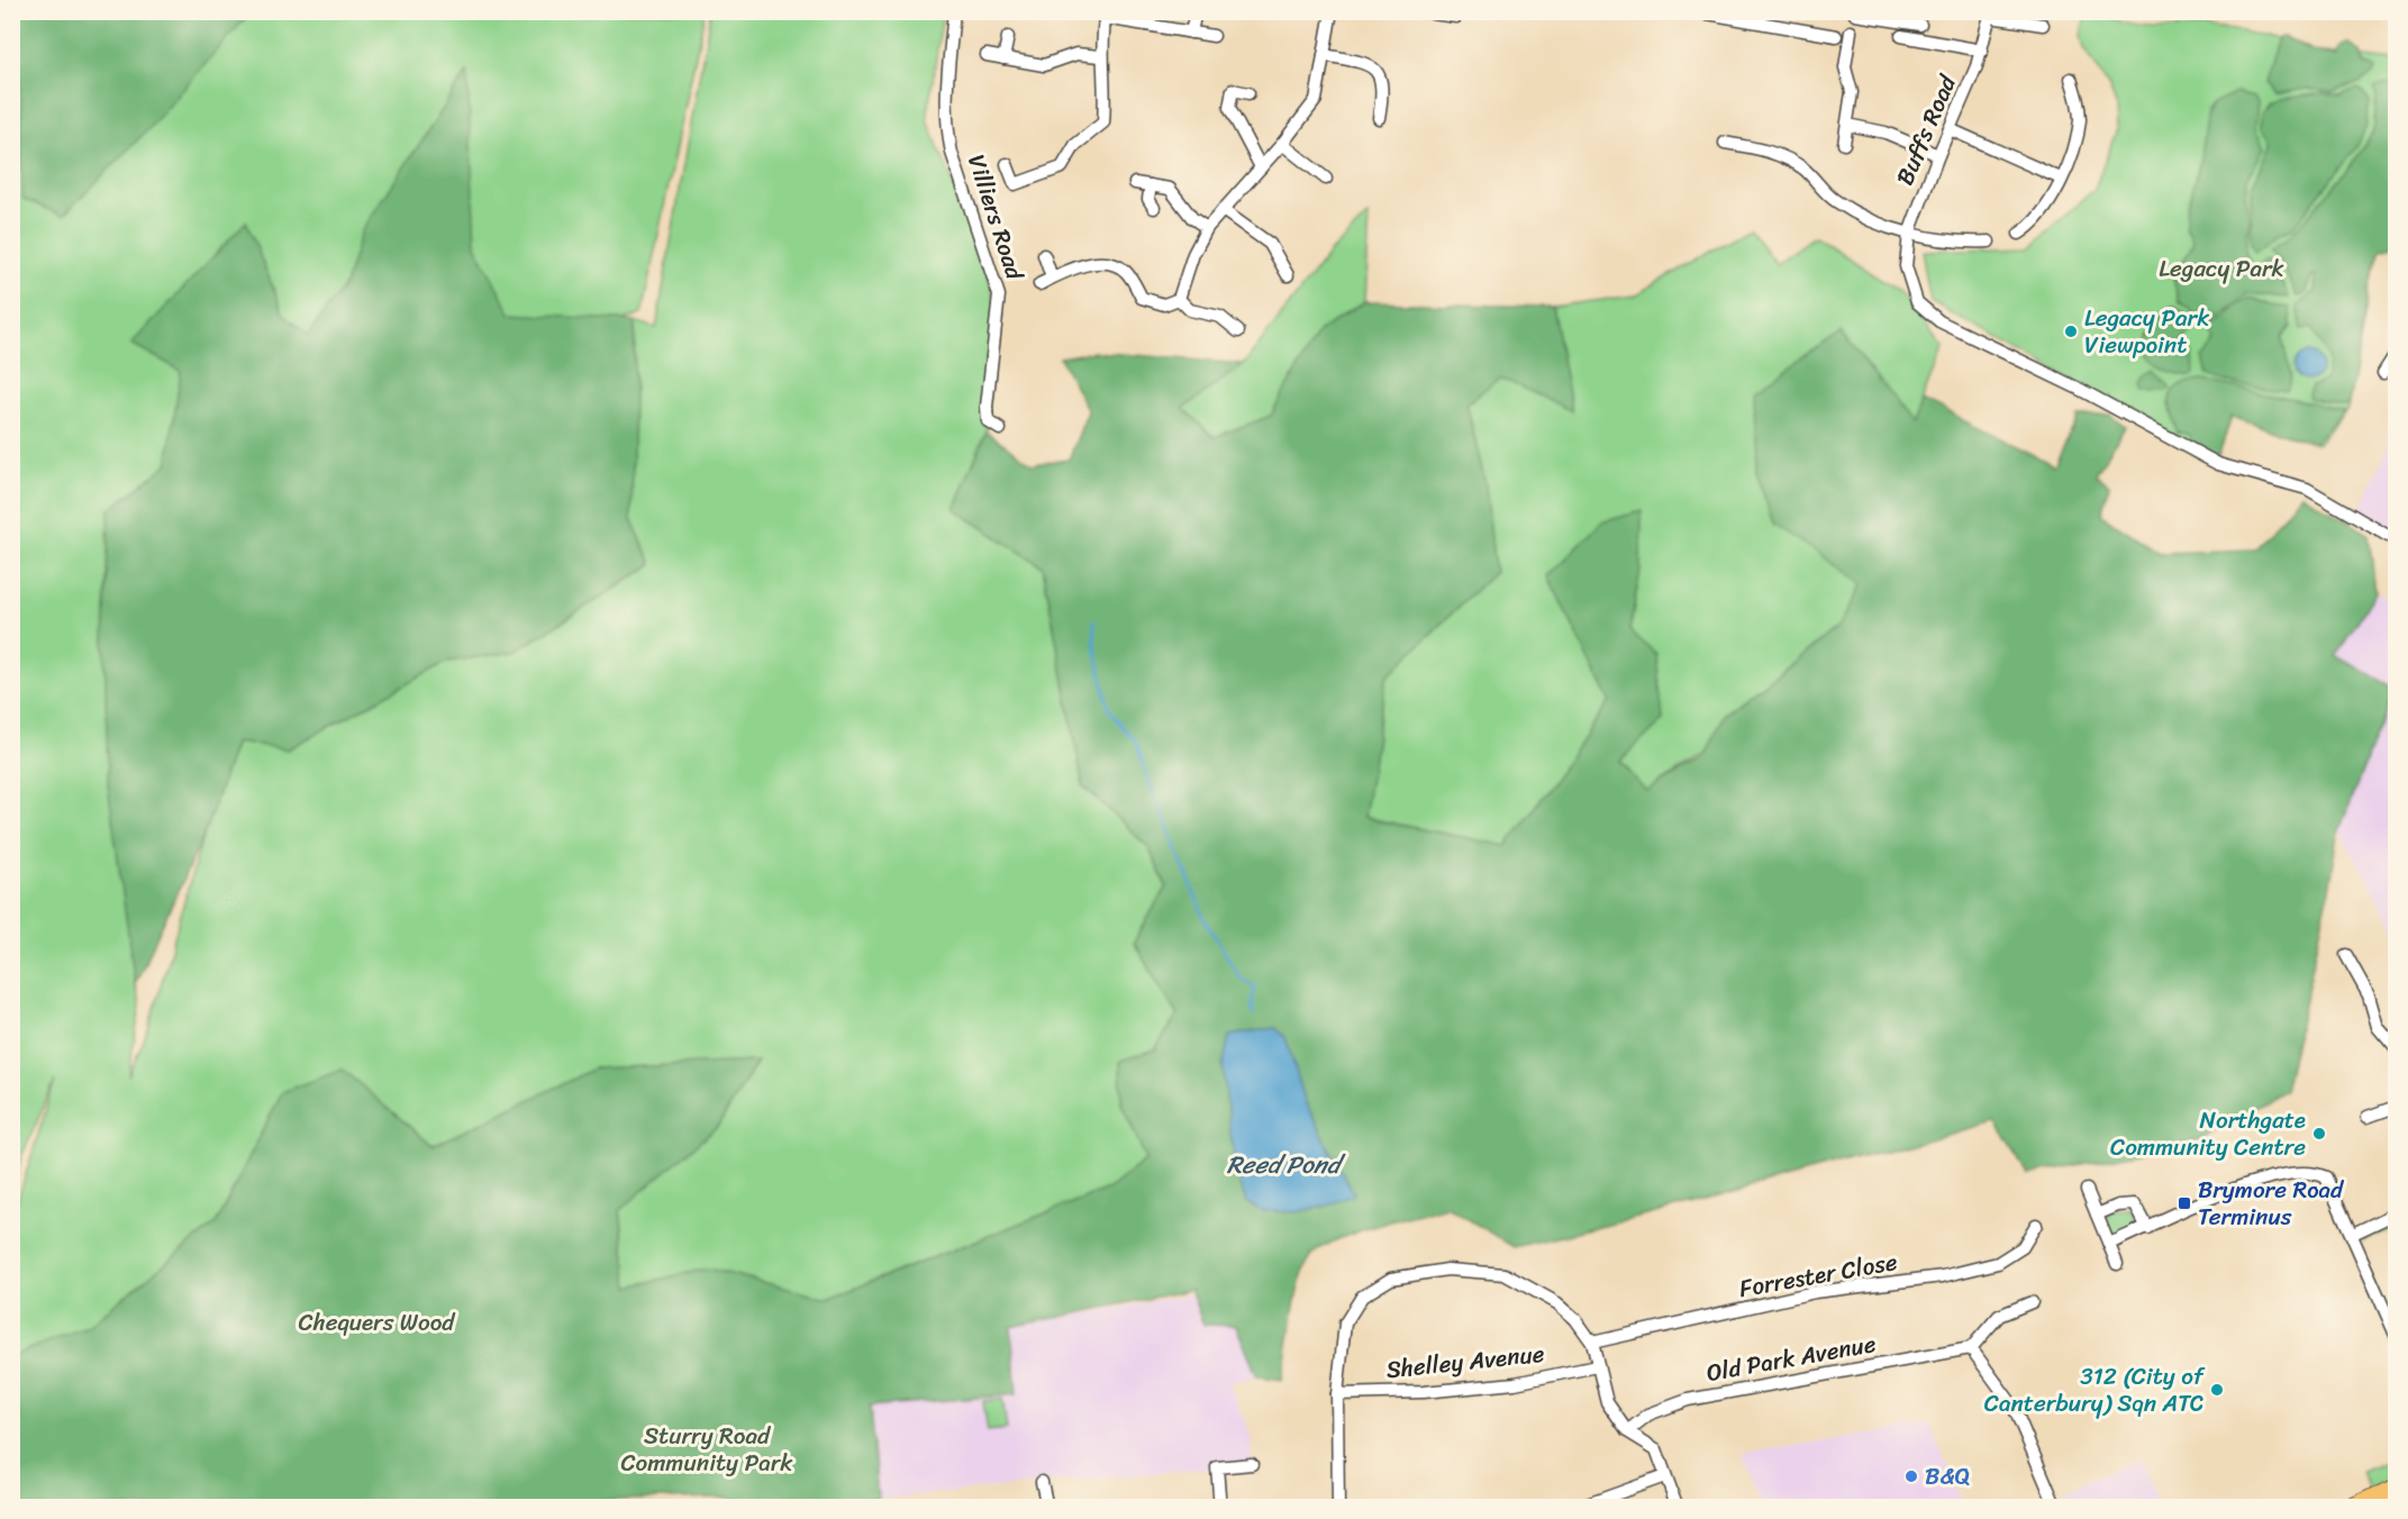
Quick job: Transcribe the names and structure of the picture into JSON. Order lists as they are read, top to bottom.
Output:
{
  "streets": {
    "street": [
      "Buffs Road",
      "Villiers Road",
      "Forrester Close",
      "Old Park Avenue",
      "Shelley Avenue"
    ]
  },
  "water": ["Reed Pond"],
  "parks": ["Legacy Park", "Chequers Wood", "Sturry Road Community Park"],
  "places": {
    "other": [
      "Legacy Park Viewpoint",
      "Northgate Community Centre",
      "312 (City of Canterbury) Sqn ATC",
      "B&Q"
    ],
    "transit": ["Brymore Road Terminus"]
  }
}
